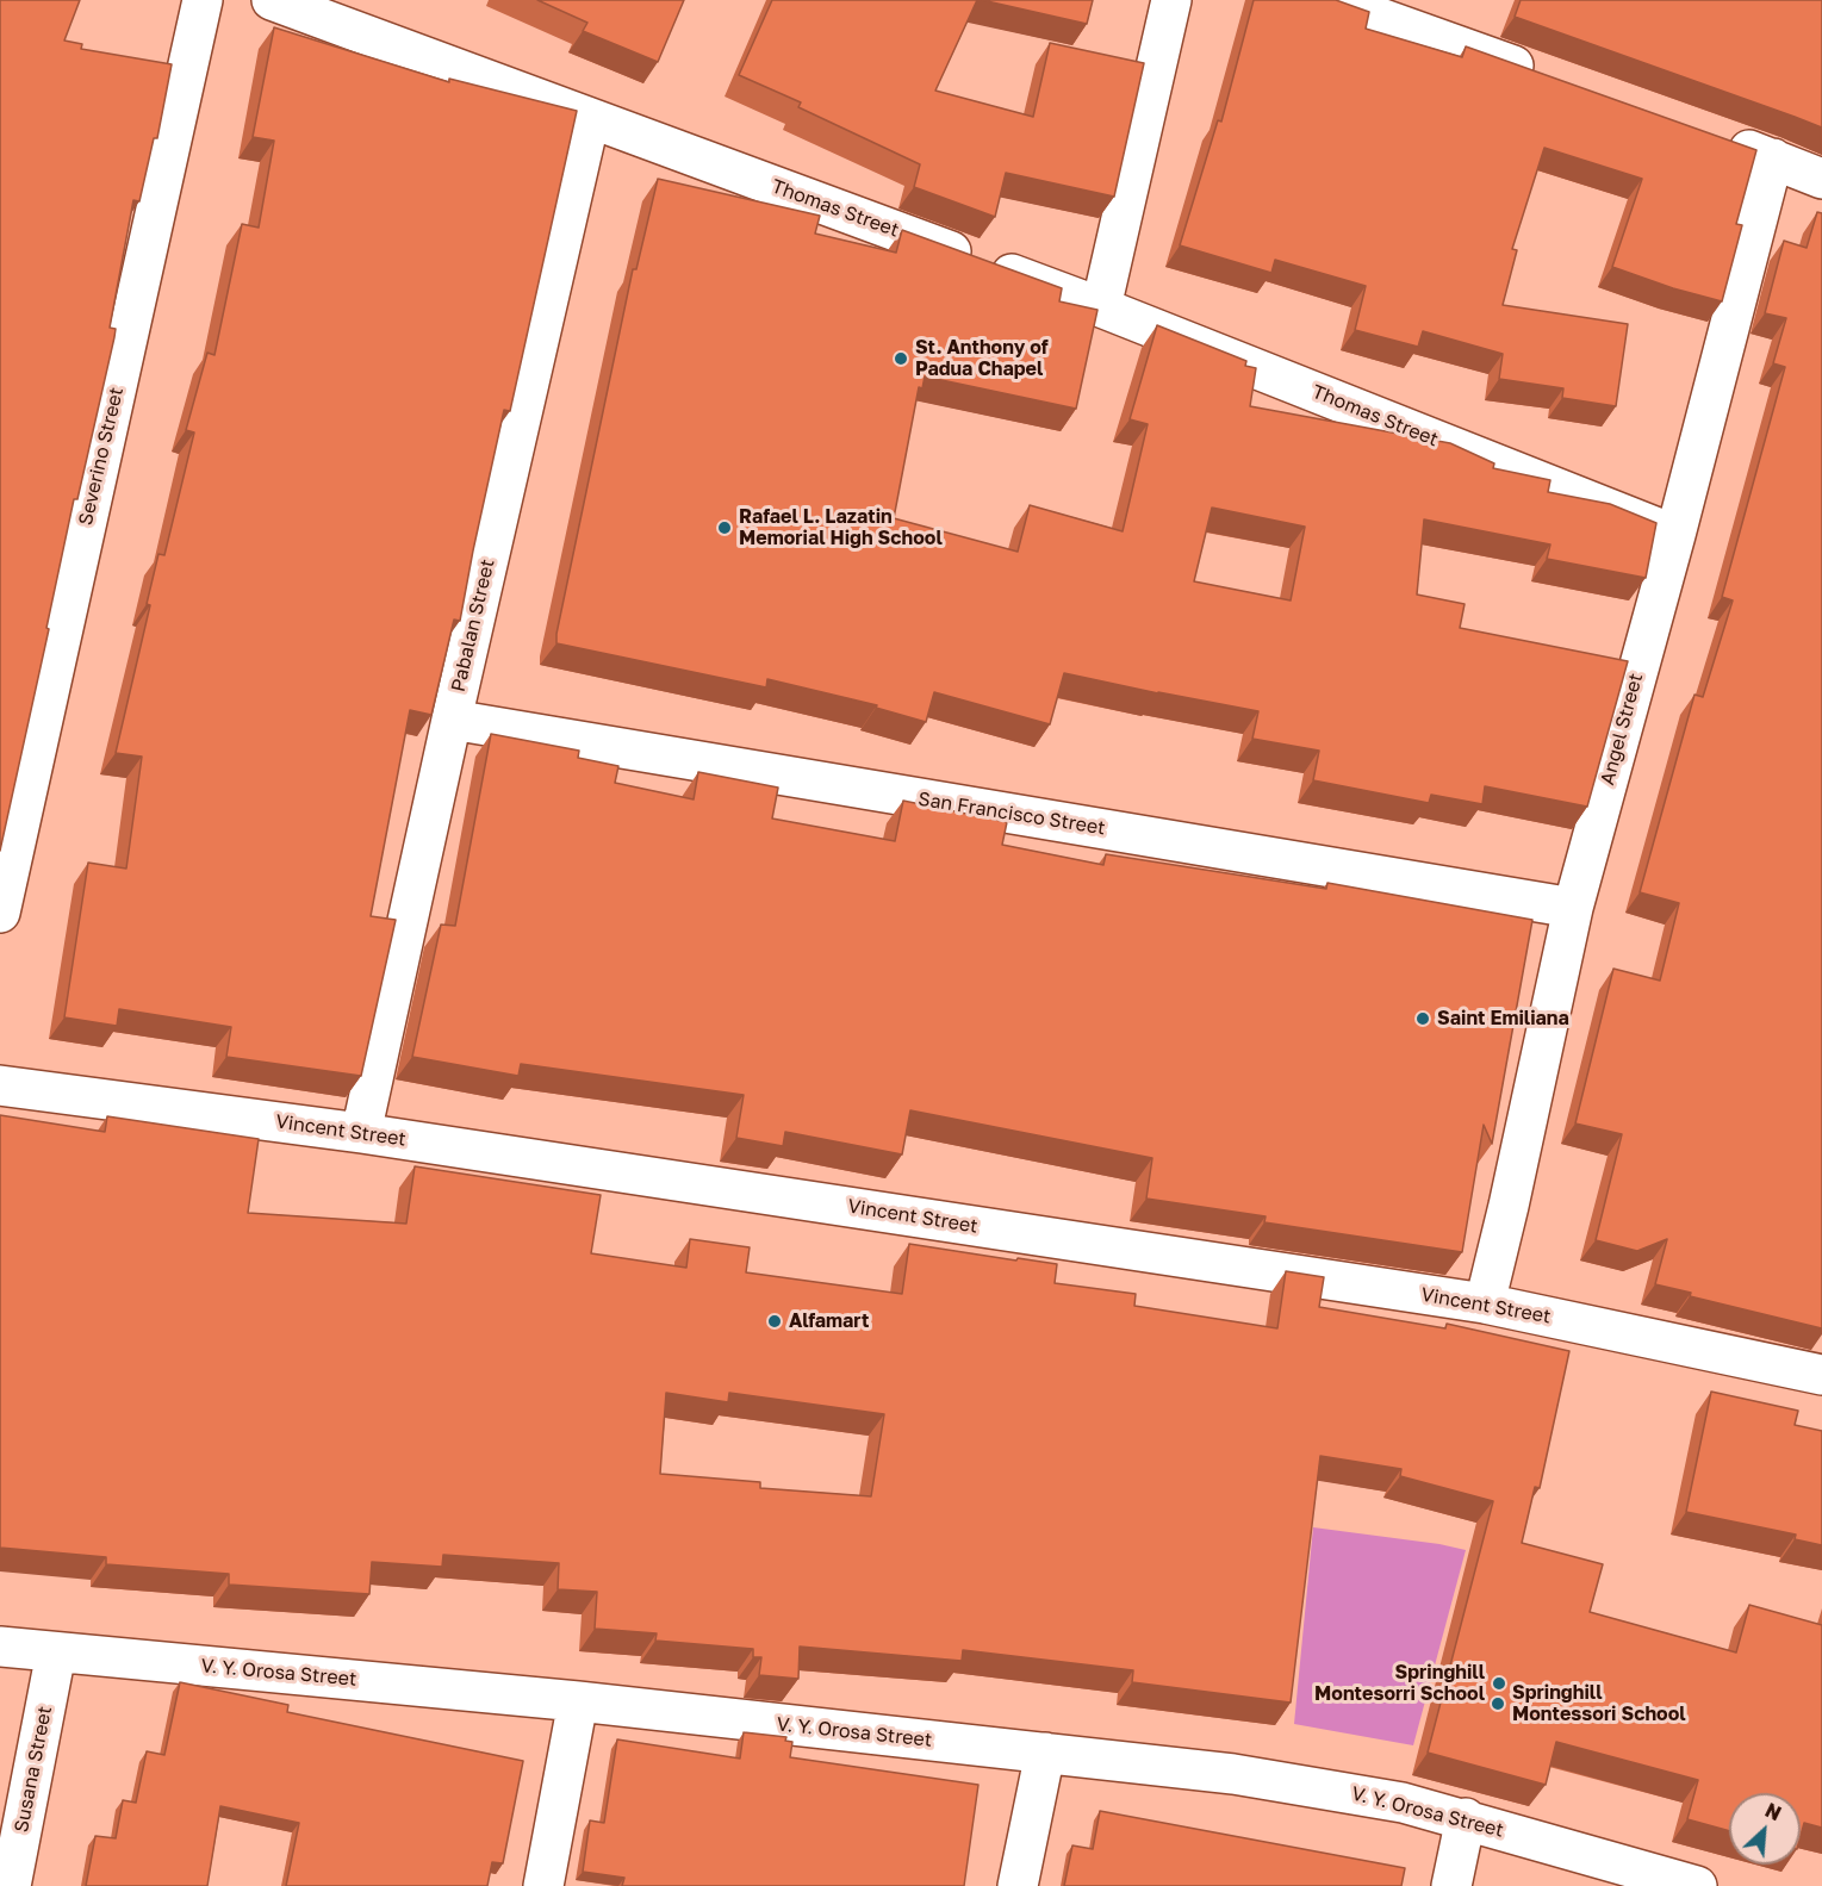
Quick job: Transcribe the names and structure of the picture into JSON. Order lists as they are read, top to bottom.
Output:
{
  "streets": {
    "street": [
      "Thomas Street",
      "Severino Street",
      "Pabalan Street",
      "Angel Street",
      "San Francisco Street",
      "Vincent Street",
      "V. Y. Orosa Street",
      "Susana Street"
    ]
  },
  "crossings": [
    ["Thomas Street", "Pabalan Street"],
    ["Thomas Street", "Angel Street"],
    ["Pabalan Street", "San Francisco Street"],
    ["Pabalan Street", "Vincent Street"],
    ["Angel Street", "San Francisco Street"],
    ["Angel Street", "Vincent Street"],
    ["V. Y. Orosa Street", "Susana Street"]
  ],
  "places": [
    "St. Anthony of Padua Chapel",
    "Rafael L. Lazatin Memorial High School",
    "Saint Emiliana",
    "Alfamart",
    "Springhill Montesorri School",
    "Springhill Montessori School"
  ],
  "north": "top right"
}
